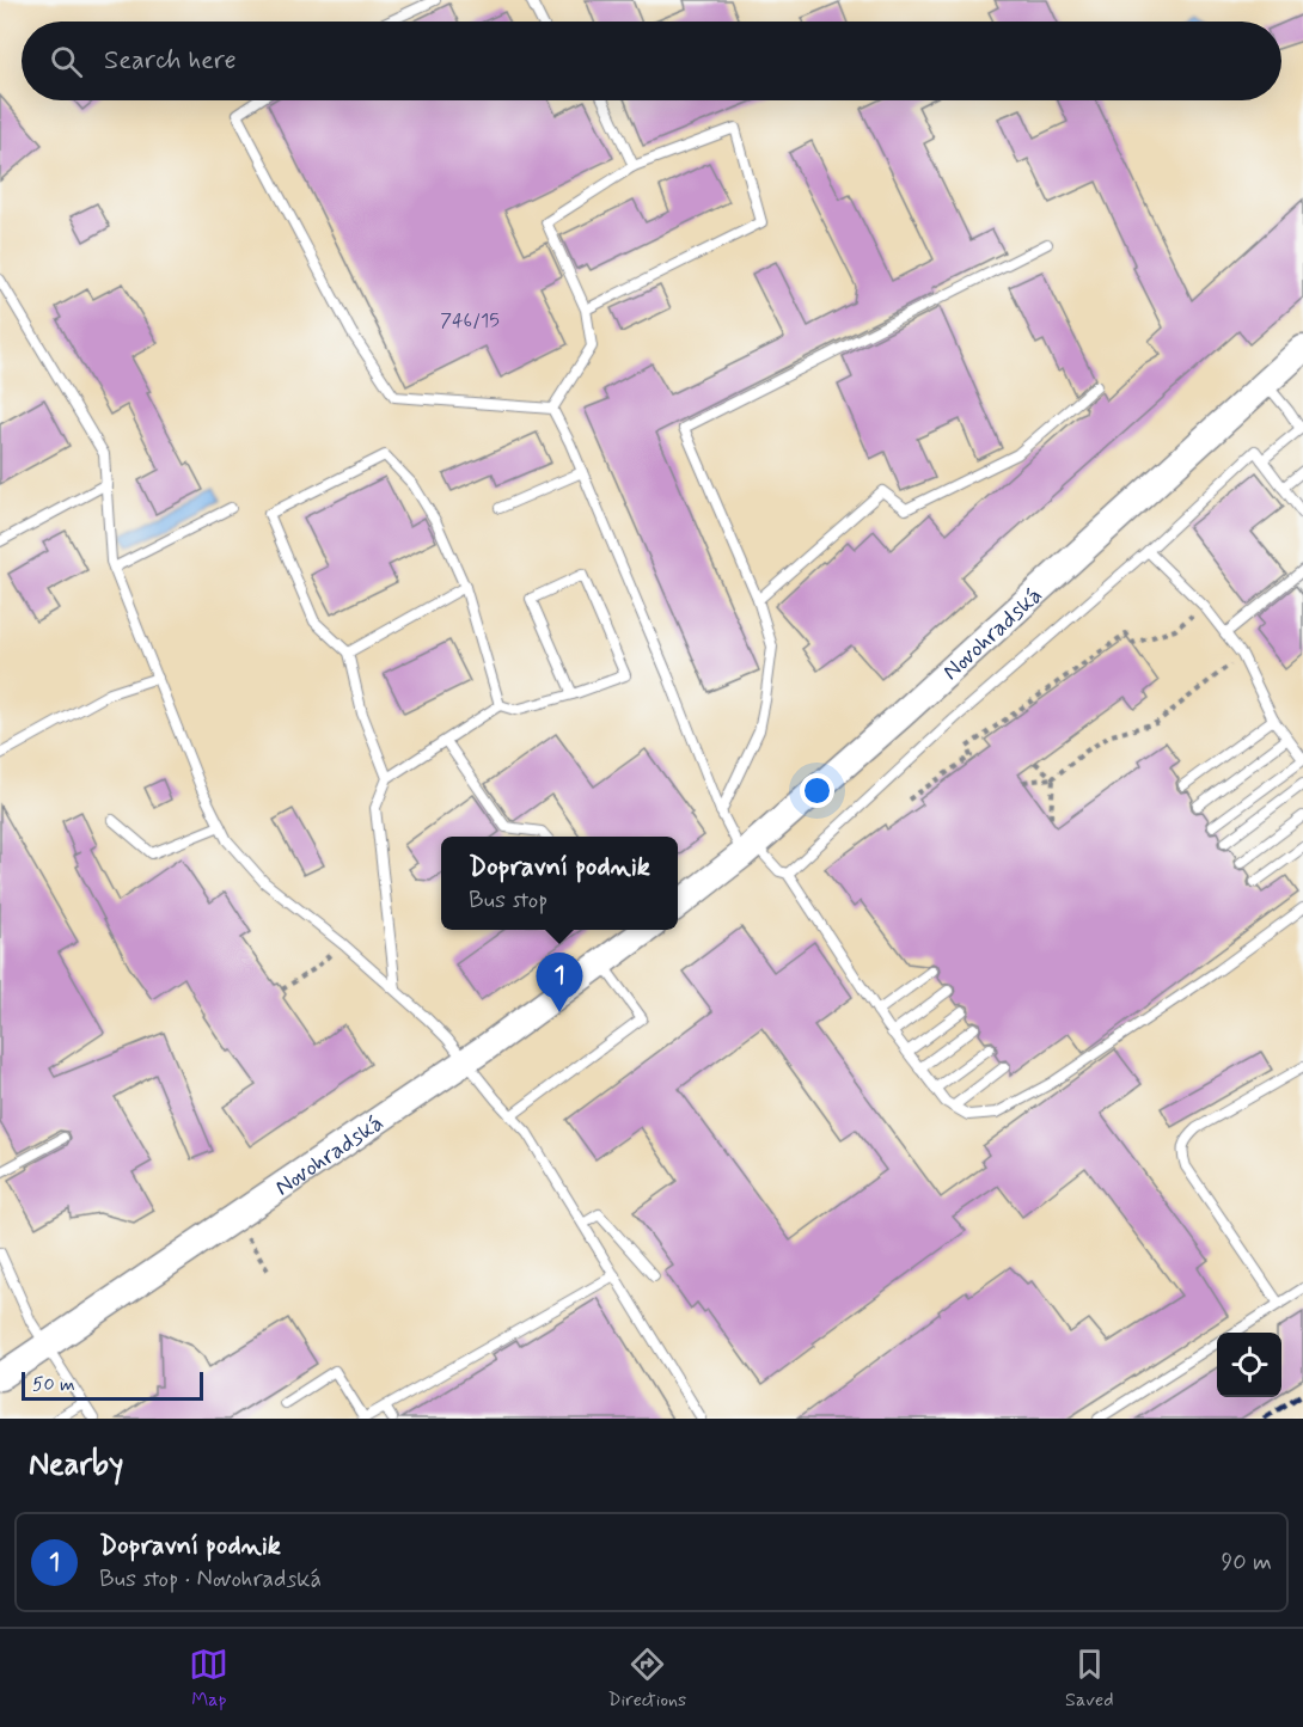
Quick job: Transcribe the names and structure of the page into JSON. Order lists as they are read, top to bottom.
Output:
{
  "streets": {
    "main road": ["Novohradská"]
  },
  "house_numbers": ["746/15"],
  "scale_bar": "50 m",
  "page": {
    "search": "Search here",
    "popup": ["Dopravní podnik", "Bus stop"],
    "pins": "1",
    "scale": "50 m",
    "heading": "Nearby",
    "list": [
      {
        "mark": "1",
        "name": "Dopravní podnik",
        "note": "Bus stop · Novohradská",
        "value": "90 m"
      }
    ],
    "nav": ["Map", "Directions", "Saved"]
  }
}
